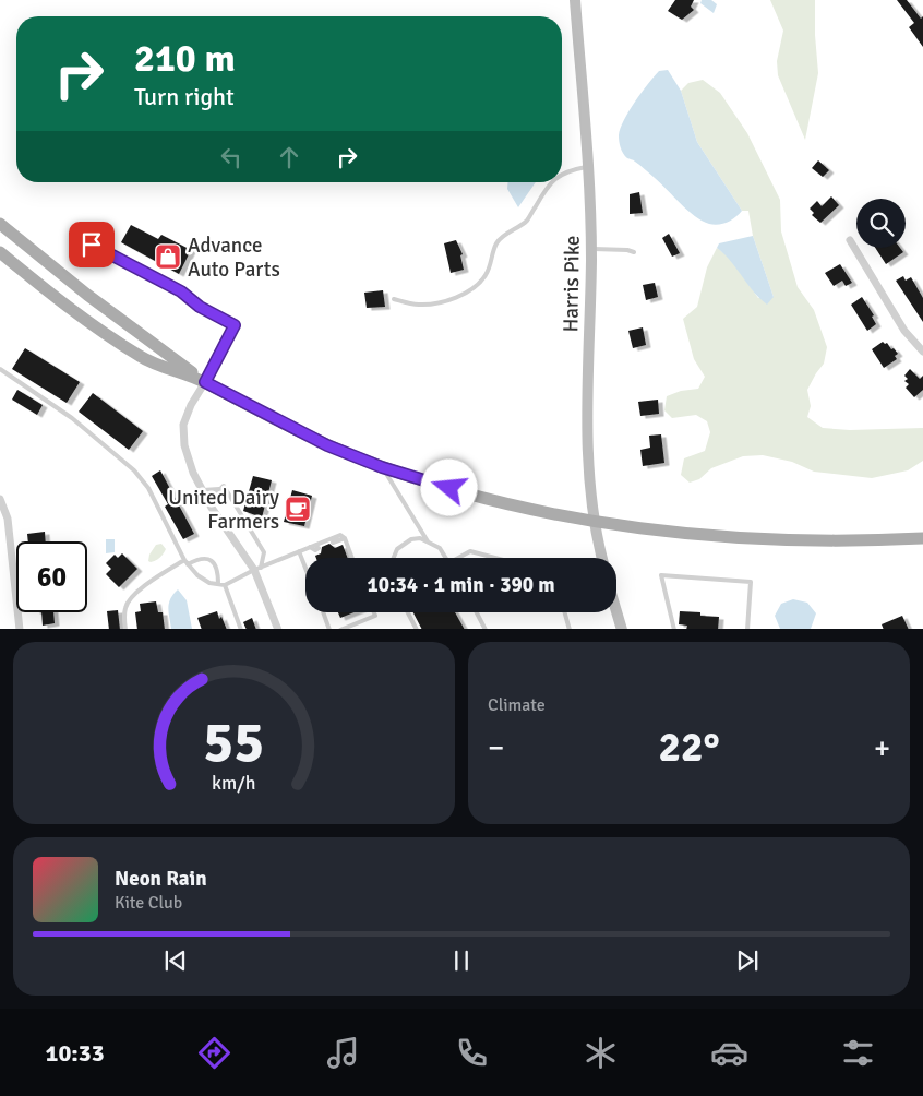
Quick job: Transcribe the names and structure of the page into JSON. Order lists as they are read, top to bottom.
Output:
{
  "streets": {
    "main road": ["Harris Pike"]
  },
  "places": {
    "shop": ["Advance Auto Parts"],
    "cafe": ["United Dairy Farmers"]
  },
  "page": {
    "turn": ["210 m", "Turn right"],
    "limit": "60",
    "trip": "10:34 · 1 min · 390 m",
    "tile": "Climate",
    "heat": ["−", "22°", "+"],
    "song": ["Neon Rain", "Kite Club"],
    "tabs": "10:33",
    "gauge": ["55", "km/h"]
  }
}
